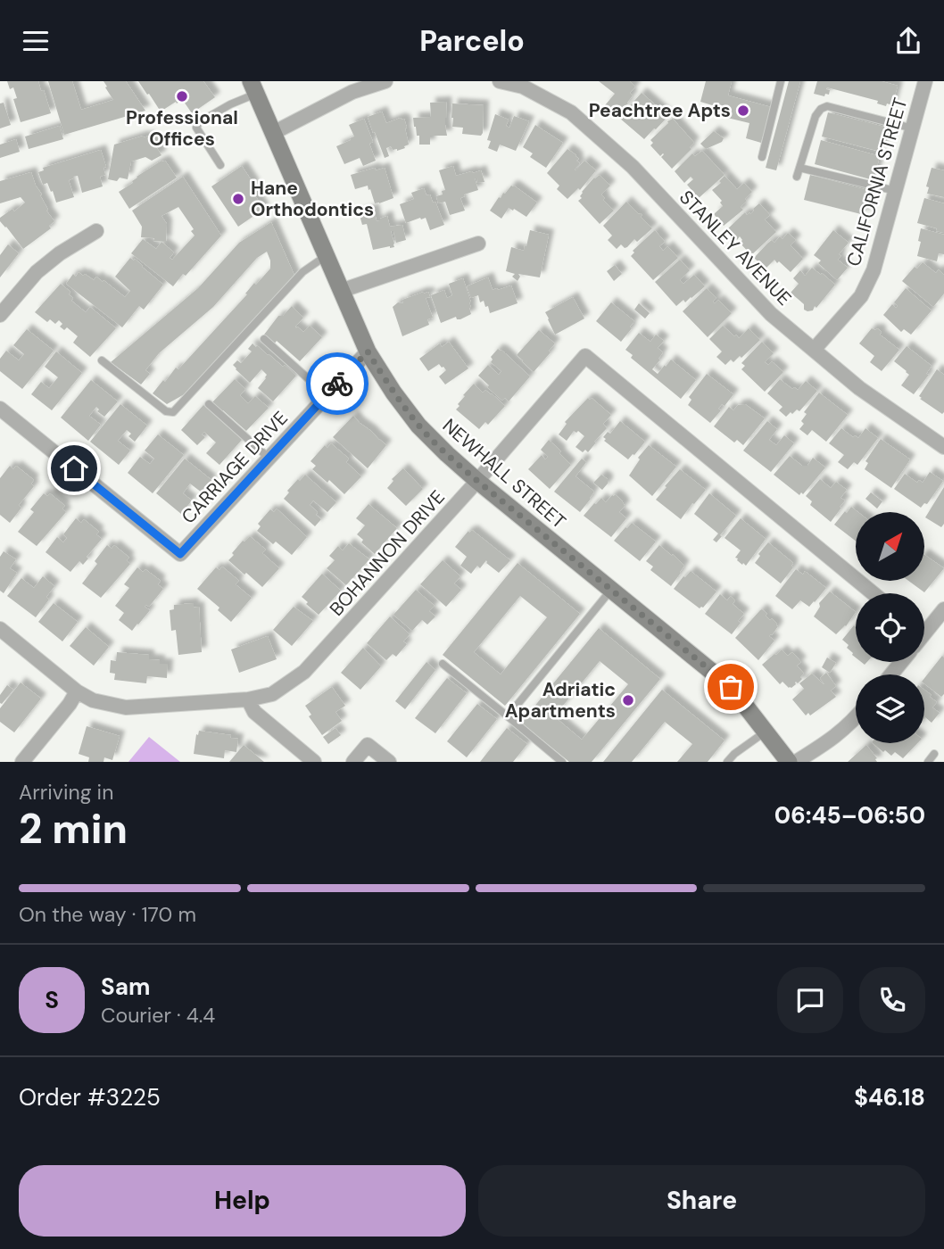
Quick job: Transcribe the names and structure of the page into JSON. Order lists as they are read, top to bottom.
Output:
{
  "streets": {
    "main road": ["NEWHALL STREET"],
    "street": [
      "CALIFORNIA STREET",
      "STANLEY AVENUE",
      "CARRIAGE DRIVE",
      "BOHANNON DRIVE"
    ]
  },
  "crossings": [
    ["CALIFORNIA STREET", "STANLEY AVENUE"],
    ["CARRIAGE DRIVE", "NEWHALL STREET"],
    ["NEWHALL STREET", "BOHANNON DRIVE"]
  ],
  "places": [
    "Professional Offices",
    "Peachtree Apts",
    "Hane Orthodontics",
    "Adriatic Apartments"
  ],
  "north": "top right",
  "page": {
    "header": "Parcelo",
    "heading": ["2 min", "Arriving in", "06:45–06:50"],
    "panel": [
      "Sam",
      "Courier · 4.4",
      "Order #3225",
      "$46.18"
    ],
    "bar": "On the way · 170 m",
    "round": "S",
    "buttons": ["Help", "Share"]
  }
}
